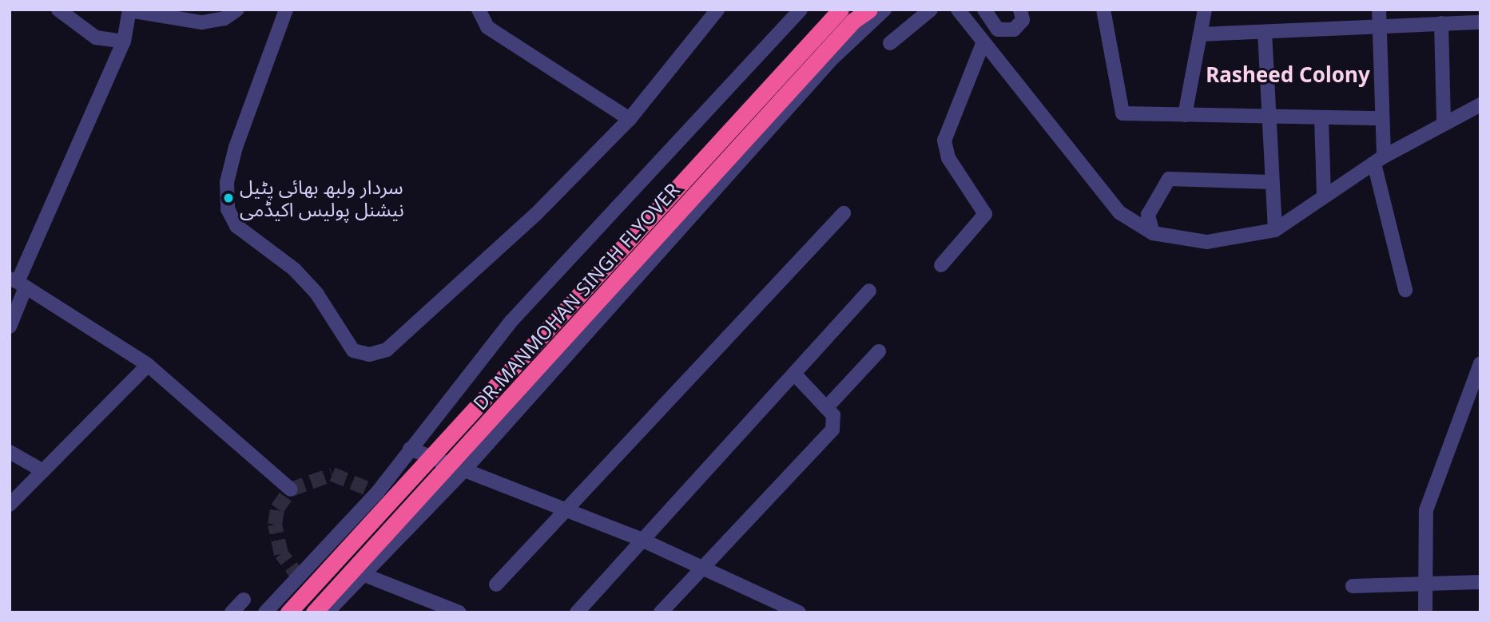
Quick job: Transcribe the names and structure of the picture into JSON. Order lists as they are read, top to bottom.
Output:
{
  "streets": {
    "highway": ["DR.MANMOHAN SINGH FLYOVER"]
  },
  "districts": ["Rasheed Colony"],
  "places": ["سردار ولبھ بھائی پٹیل نیشنل پولیس اکیڈمی"]
}
